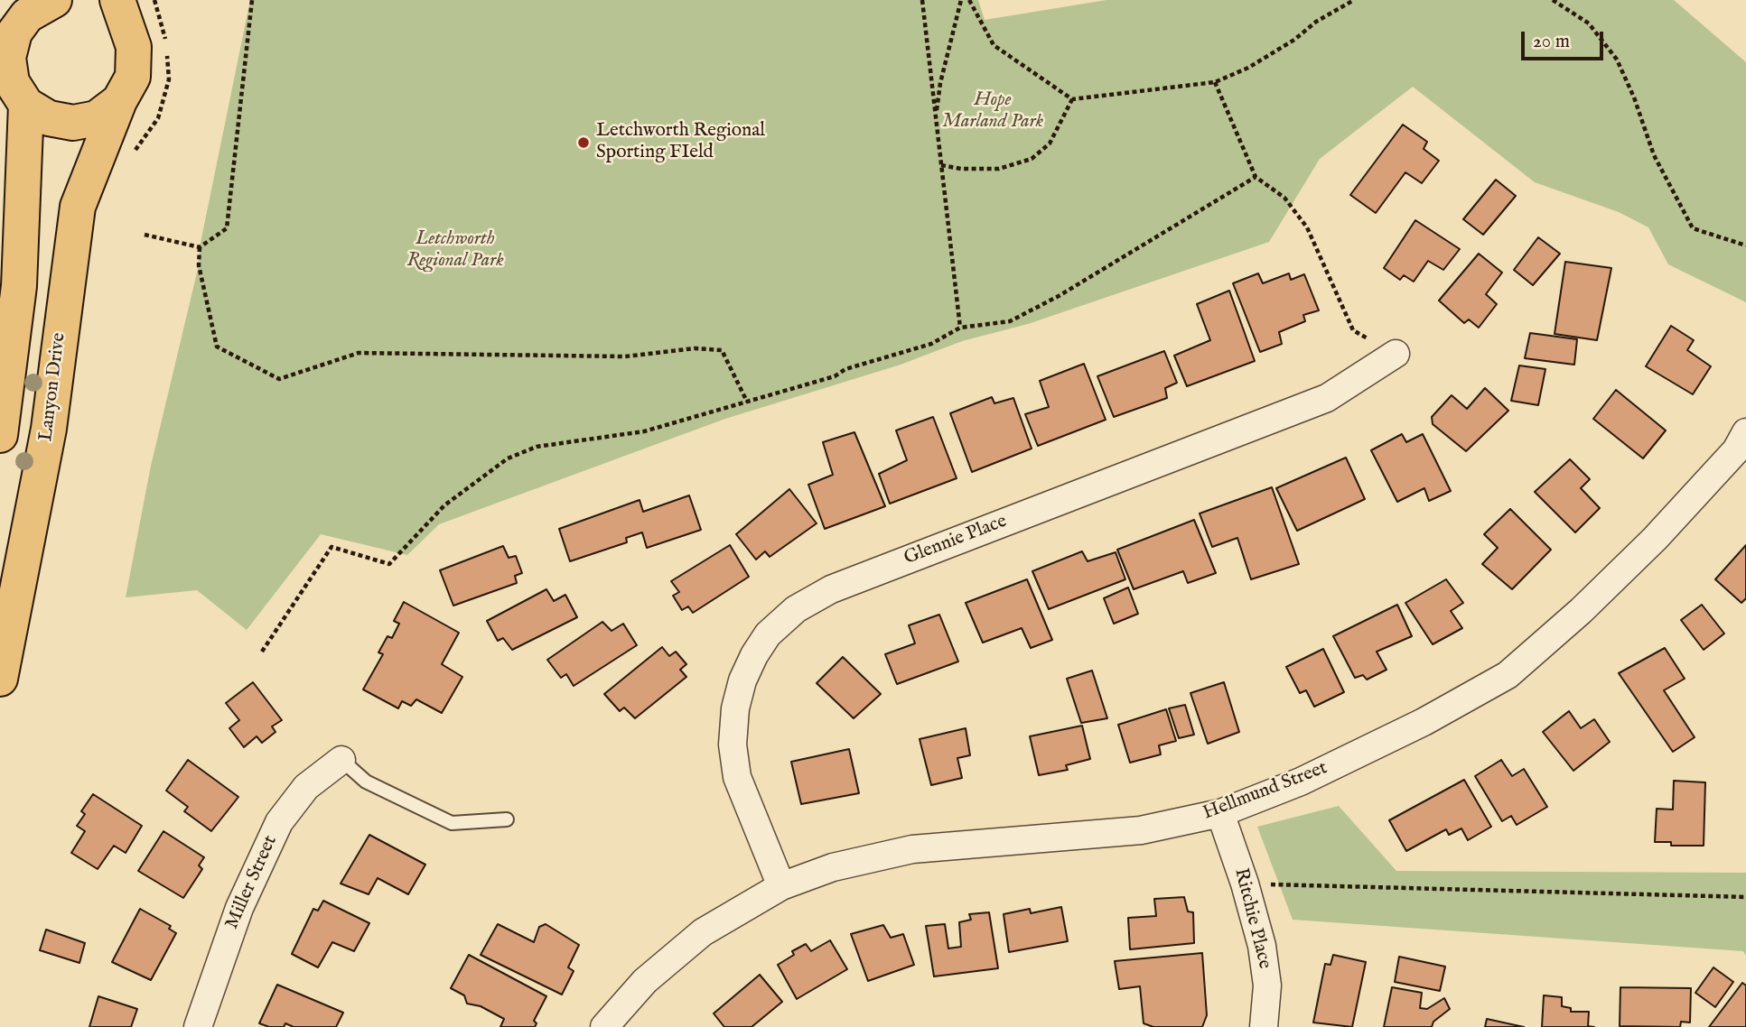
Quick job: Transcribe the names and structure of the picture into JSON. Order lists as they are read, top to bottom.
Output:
{
  "streets": {
    "main road": ["Lanyon Drive"],
    "street": [
      "Glennie Place",
      "Hellmund Street",
      "Miller Street",
      "Ritchie Place"
    ]
  },
  "crossings": [
    ["Glennie Place", "Hellmund Street"],
    ["Hellmund Street", "Ritchie Place"]
  ],
  "parks": ["Hope Marland Park", "Letchworth Regional Park"],
  "places": ["Letchworth Regional Sporting FIeld"],
  "scale_bar": "20 m"
}
